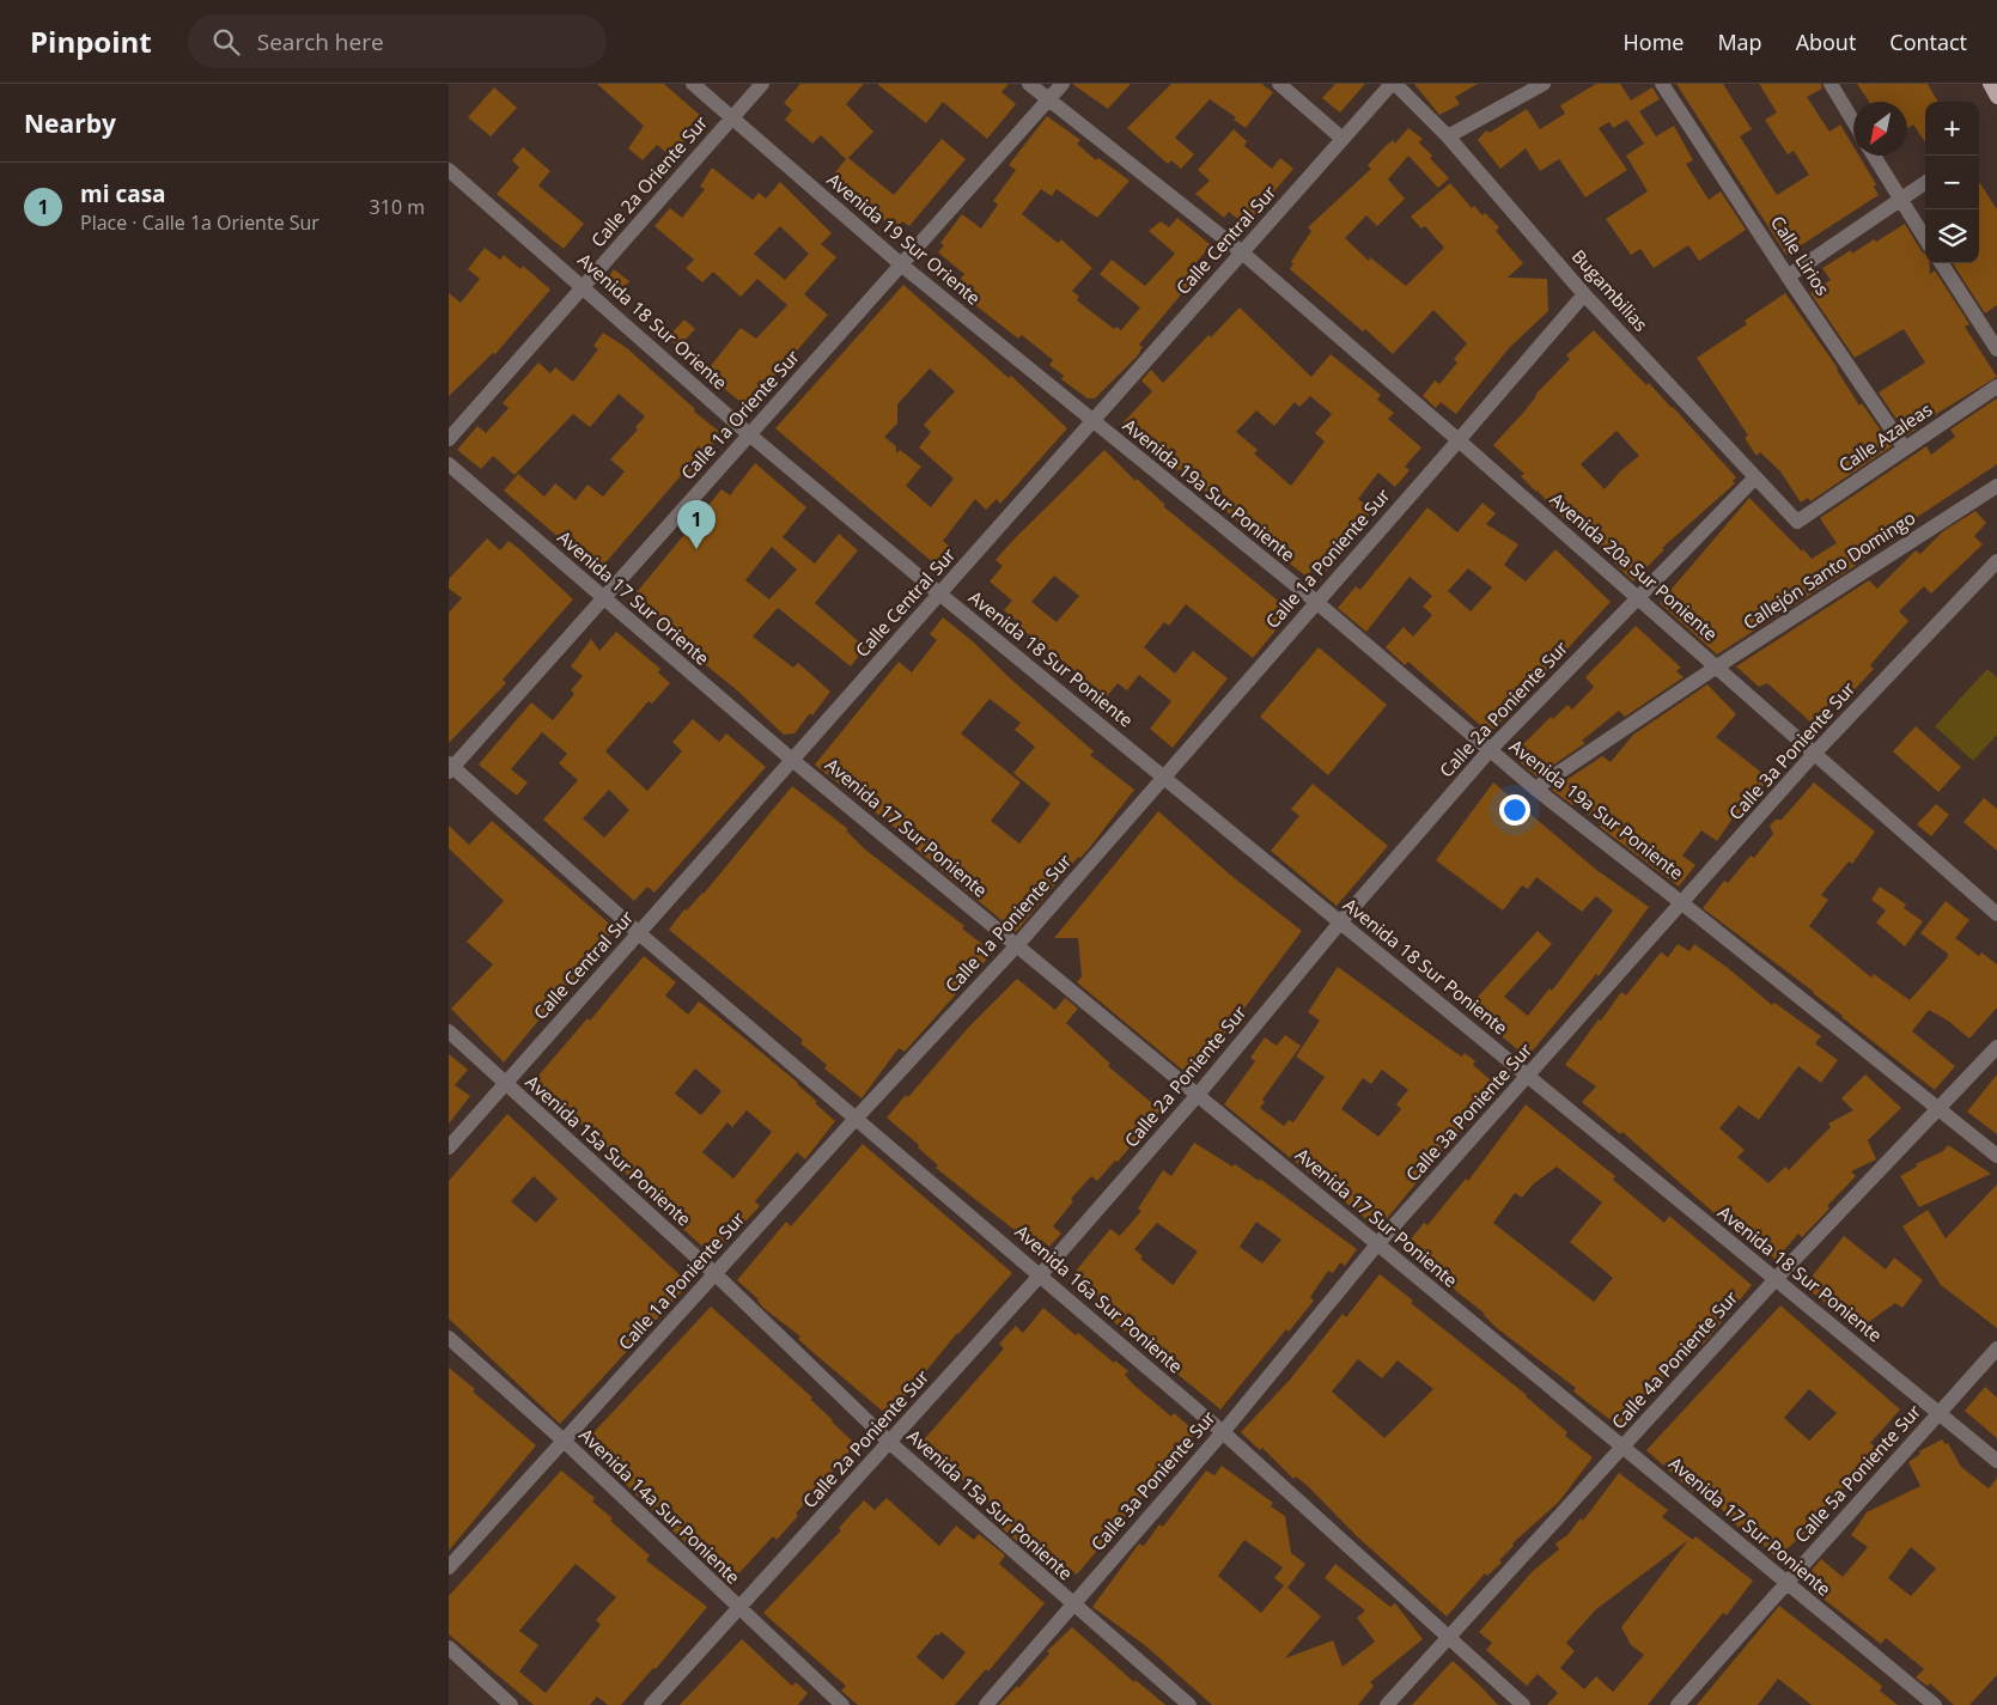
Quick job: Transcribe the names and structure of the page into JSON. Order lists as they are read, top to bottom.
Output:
{
  "streets": {
    "street": [
      "Calle 2a Oriente Sur",
      "Avenida 19 Sur Oriente",
      "Calle Central Sur",
      "Calle Lirios",
      "Bugambilias",
      "Avenida 18 Sur Oriente",
      "Calle 1a Oriente Sur",
      "Calle Azaleas",
      "Avenida 19a Sur Poniente",
      "Calle 1a Poniente Sur",
      "Avenida 20a Sur Poniente",
      "Callejón Santo Domingo",
      "Avenida 17 Sur Oriente",
      "Avenida 18 Sur Poniente",
      "Calle 2a Poniente Sur",
      "Calle 3a Poniente Sur",
      "Avenida 17 Sur Poniente",
      "Avenida 15a Sur Poniente",
      "Avenida 16a Sur Poniente",
      "Calle 4a Poniente Sur",
      "Calle 5a Poniente Sur",
      "Avenida 14a Sur Poniente"
    ]
  },
  "crossings": [
    ["Calle 2a Oriente Sur", "Avenida 19 Sur Oriente"],
    ["Calle 2a Oriente Sur", "Avenida 18 Sur Oriente"],
    ["Avenida 19 Sur Oriente", "Calle Central Sur"],
    ["Avenida 19 Sur Oriente", "Calle 1a Oriente Sur"],
    ["Avenida 19 Sur Oriente", "Avenida 19a Sur Poniente"],
    ["Calle Central Sur", "Bugambilias"],
    ["Calle Central Sur", "Avenida 18 Sur Oriente"],
    ["Calle Central Sur", "Avenida 19a Sur Poniente"],
    ["Calle Central Sur", "Avenida 20a Sur Poniente"],
    ["Calle Central Sur", "Avenida 17 Sur Oriente"],
    ["Calle Central Sur", "Avenida 18 Sur Poniente"],
    ["Calle Central Sur", "Avenida 17 Sur Poniente"],
    ["Calle Central Sur", "Avenida 15a Sur Poniente"],
    ["Calle Central Sur", "Avenida 16a Sur Poniente"],
    ["Calle Lirios", "Calle Azaleas"],
    ["Bugambilias", "Calle Azaleas"],
    ["Bugambilias", "Calle 1a Poniente Sur"],
    ["Bugambilias", "Calle 2a Poniente Sur"],
    ["Avenida 18 Sur Oriente", "Calle 1a Oriente Sur"],
    ["Avenida 18 Sur Oriente", "Avenida 18 Sur Poniente"],
    ["Calle 1a Oriente Sur", "Avenida 20a Sur Poniente"],
    ["Calle 1a Oriente Sur", "Avenida 17 Sur Oriente"],
    ["Calle 1a Oriente Sur", "Avenida 16a Sur Poniente"],
    ["Avenida 19a Sur Poniente", "Calle 1a Poniente Sur"],
    ["Avenida 19a Sur Poniente", "Callejón Santo Domingo"],
    ["Avenida 19a Sur Poniente", "Calle 2a Poniente Sur"],
    ["Avenida 19a Sur Poniente", "Calle 3a Poniente Sur"],
    ["Avenida 19a Sur Poniente", "Calle 4a Poniente Sur"],
    ["Calle 1a Poniente Sur", "Avenida 20a Sur Poniente"],
    ["Calle 1a Poniente Sur", "Avenida 18 Sur Poniente"],
    ["Calle 1a Poniente Sur", "Avenida 17 Sur Poniente"],
    ["Calle 1a Poniente Sur", "Avenida 15a Sur Poniente"],
    ["Calle 1a Poniente Sur", "Avenida 16a Sur Poniente"],
    ["Calle 1a Poniente Sur", "Avenida 14a Sur Poniente"],
    ["Avenida 20a Sur Poniente", "Callejón Santo Domingo"],
    ["Avenida 20a Sur Poniente", "Calle 2a Poniente Sur"],
    ["Avenida 20a Sur Poniente", "Calle 3a Poniente Sur"],
    ["Avenida 17 Sur Oriente", "Avenida 17 Sur Poniente"],
    ["Avenida 18 Sur Poniente", "Calle 2a Poniente Sur"],
    ["Avenida 18 Sur Poniente", "Calle 3a Poniente Sur"],
    ["Avenida 18 Sur Poniente", "Calle 4a Poniente Sur"],
    ["Avenida 18 Sur Poniente", "Calle 5a Poniente Sur"],
    ["Calle 2a Poniente Sur", "Avenida 17 Sur Poniente"],
    ["Calle 2a Poniente Sur", "Avenida 15a Sur Poniente"],
    ["Calle 2a Poniente Sur", "Avenida 16a Sur Poniente"],
    ["Calle 2a Poniente Sur", "Avenida 14a Sur Poniente"],
    ["Calle 3a Poniente Sur", "Avenida 17 Sur Poniente"],
    ["Calle 3a Poniente Sur", "Avenida 15a Sur Poniente"],
    ["Calle 3a Poniente Sur", "Avenida 16a Sur Poniente"],
    ["Avenida 17 Sur Poniente", "Calle 4a Poniente Sur"],
    ["Avenida 17 Sur Poniente", "Calle 5a Poniente Sur"],
    ["Avenida 16a Sur Poniente", "Calle 4a Poniente Sur"]
  ],
  "north": "bottom left",
  "page": {
    "header": "Pinpoint",
    "search": "Search here",
    "nav": [
      "Home",
      "Map",
      "About",
      "Contact"
    ],
    "heading": "Nearby",
    "map_buttons": ["+", "−"],
    "list": [
      {
        "mark": "1",
        "name": "mi casa",
        "note": "Place · Calle 1a Oriente Sur",
        "value": "310 m"
      }
    ],
    "pins": "1"
  }
}
